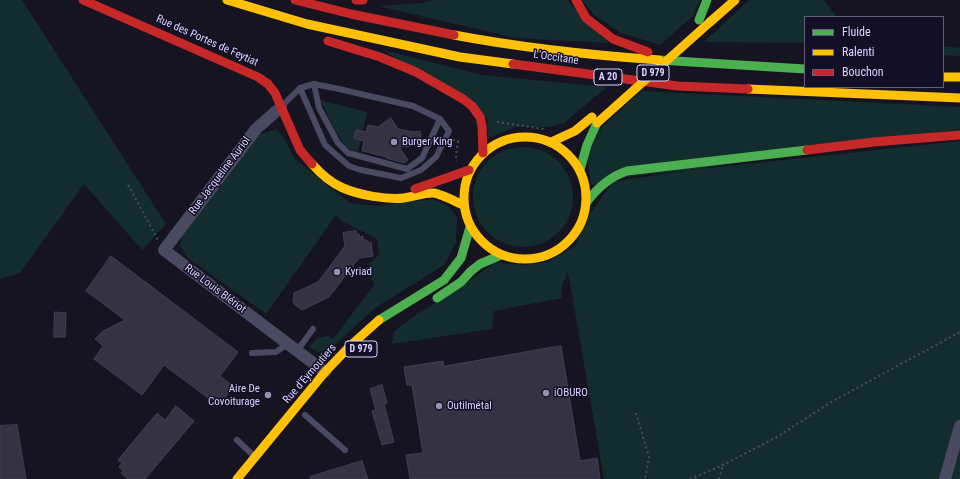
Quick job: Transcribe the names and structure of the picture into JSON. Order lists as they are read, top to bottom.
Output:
{
  "streets": {
    "main road": [
      "Rue des Portes de Feytiat",
      "L'Occitane",
      "D 979",
      "A 20",
      "Rue d'Eymoutiers"
    ],
    "street": ["Rue Jacqueline Auriol", "Rue Louis Blériot"]
  },
  "crossings": [
    ["Rue des Portes de Feytiat", "D 979"],
    ["Rue des Portes de Feytiat", "Rue Jacqueline Auriol"],
    ["Rue des Portes de Feytiat", "Rue d'Eymoutiers"],
    ["D 979", "Rue d'Eymoutiers"],
    ["Rue Jacqueline Auriol", "Rue Louis Blériot"],
    ["Rue Louis Blériot", "Rue d'Eymoutiers"]
  ],
  "places": [
    "Burger King",
    "Kyriad",
    "iOBURO",
    "Aire De Covoiturage",
    "Outilmétal"
  ],
  "legend": ["Fluide", "Ralenti", "Bouchon"]
}
